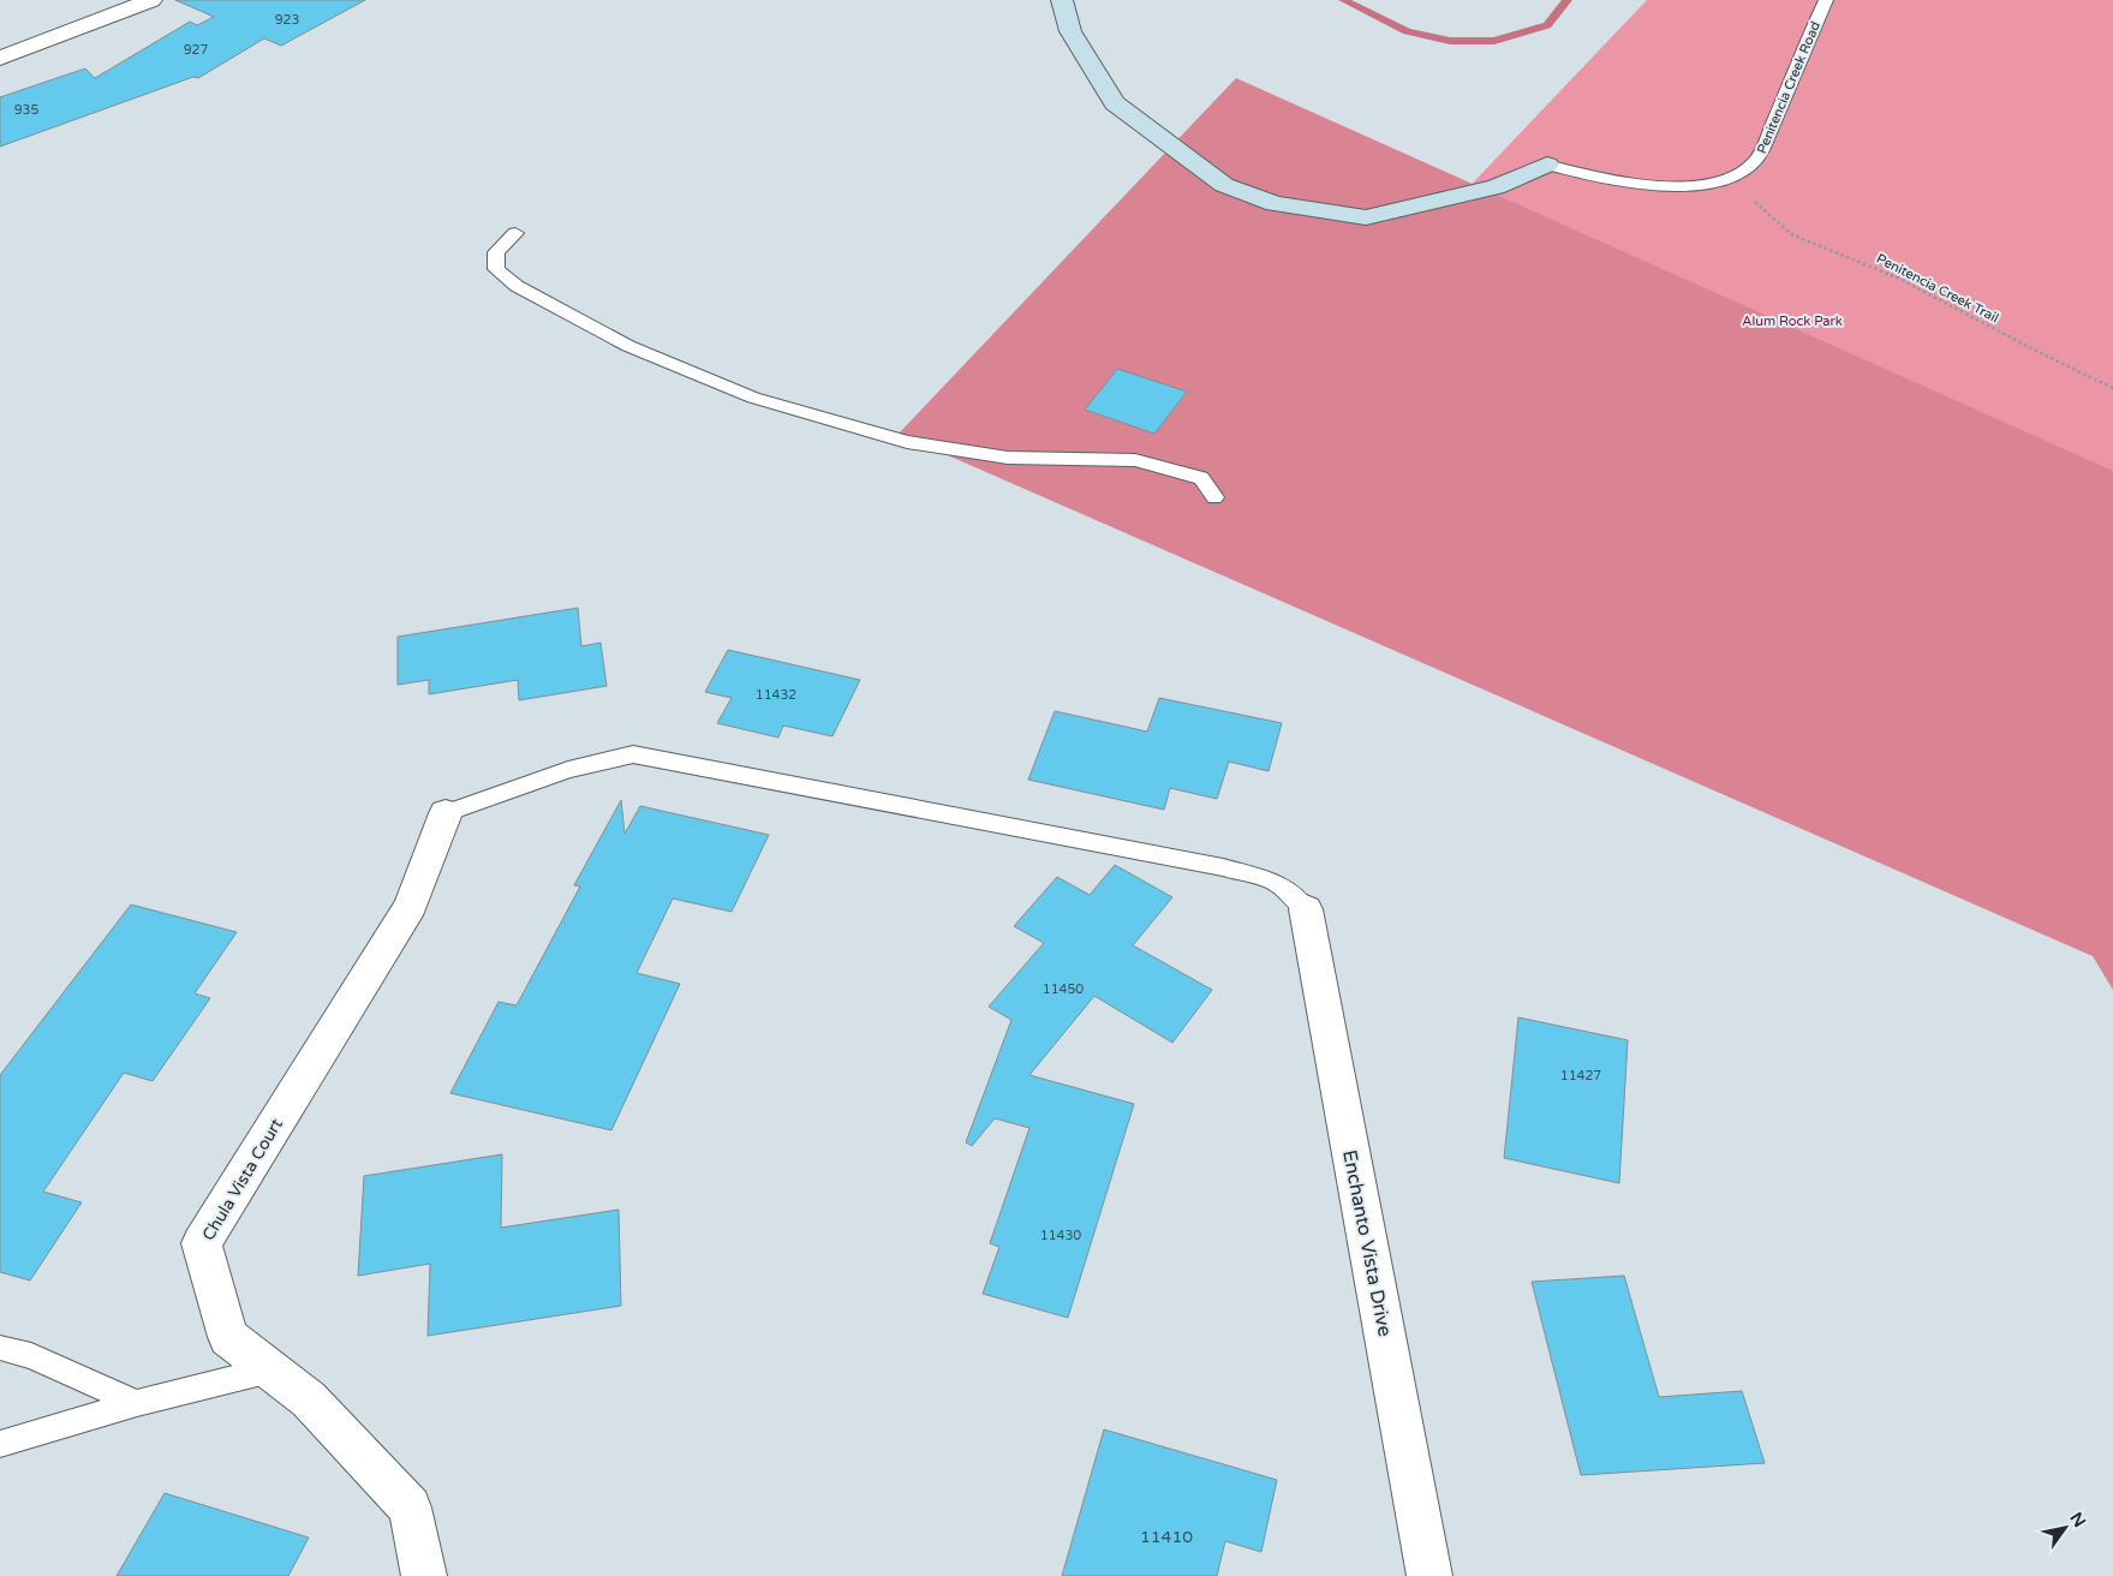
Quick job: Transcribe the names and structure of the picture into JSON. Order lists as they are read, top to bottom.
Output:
{
  "streets": {
    "street": ["Penitencia Creek Road", "Chula Vista Court", "Enchanto Vista Drive"],
    "path": ["Penitencia Creek Trail"]
  },
  "crossings": [
    ["Penitencia Creek Road", "Penitencia Creek Trail"]
  ],
  "parks": ["Alum Rock Park"],
  "house_numbers": [
    "923",
    "927",
    "935",
    "11432",
    "11450",
    "11427",
    "11430",
    "11410"
  ],
  "north": "top right"
}
